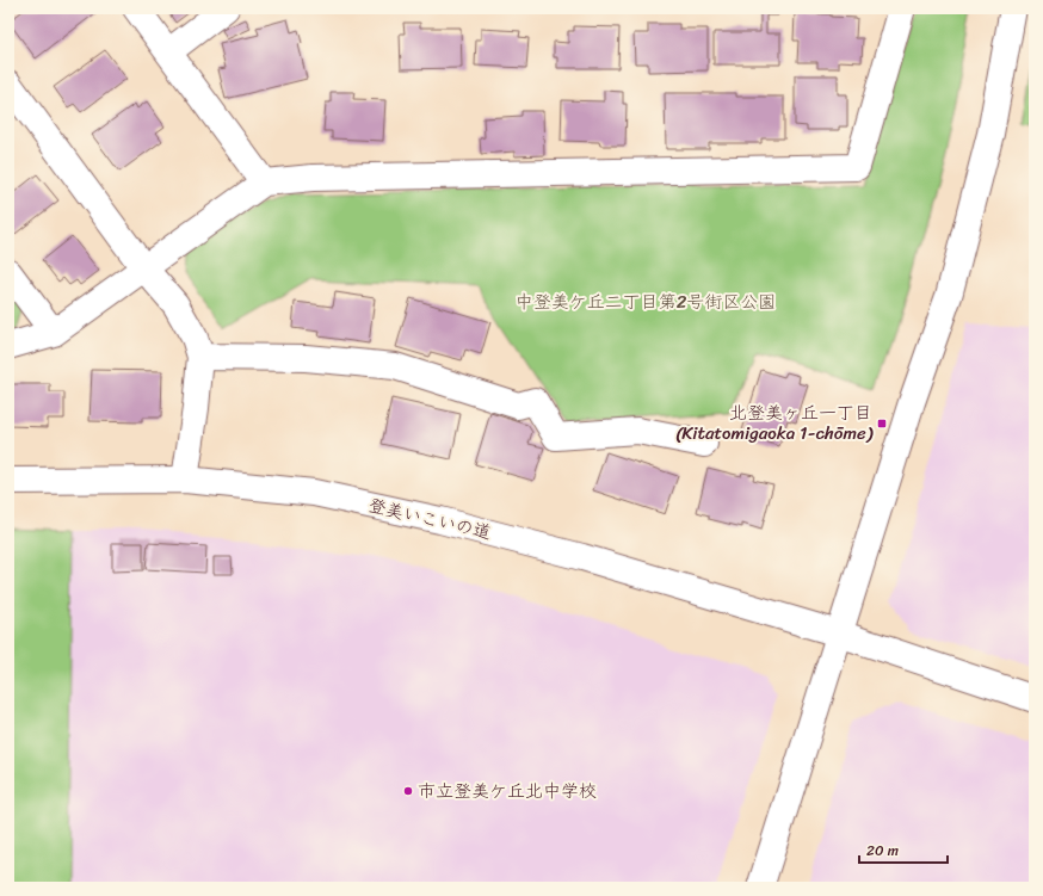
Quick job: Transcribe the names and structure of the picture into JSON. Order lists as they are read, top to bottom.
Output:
{
  "streets": {
    "street": ["登美いこいの道"]
  },
  "parks": ["中登美ケ丘二丁目第2号街区公園"],
  "places": {
    "transit": ["北登美ヶ丘一丁目 (Kitatomigaoka 1-chōme)"],
    "other": ["市立登美ケ丘北中学校"]
  },
  "scale_bar": "20 m"
}
